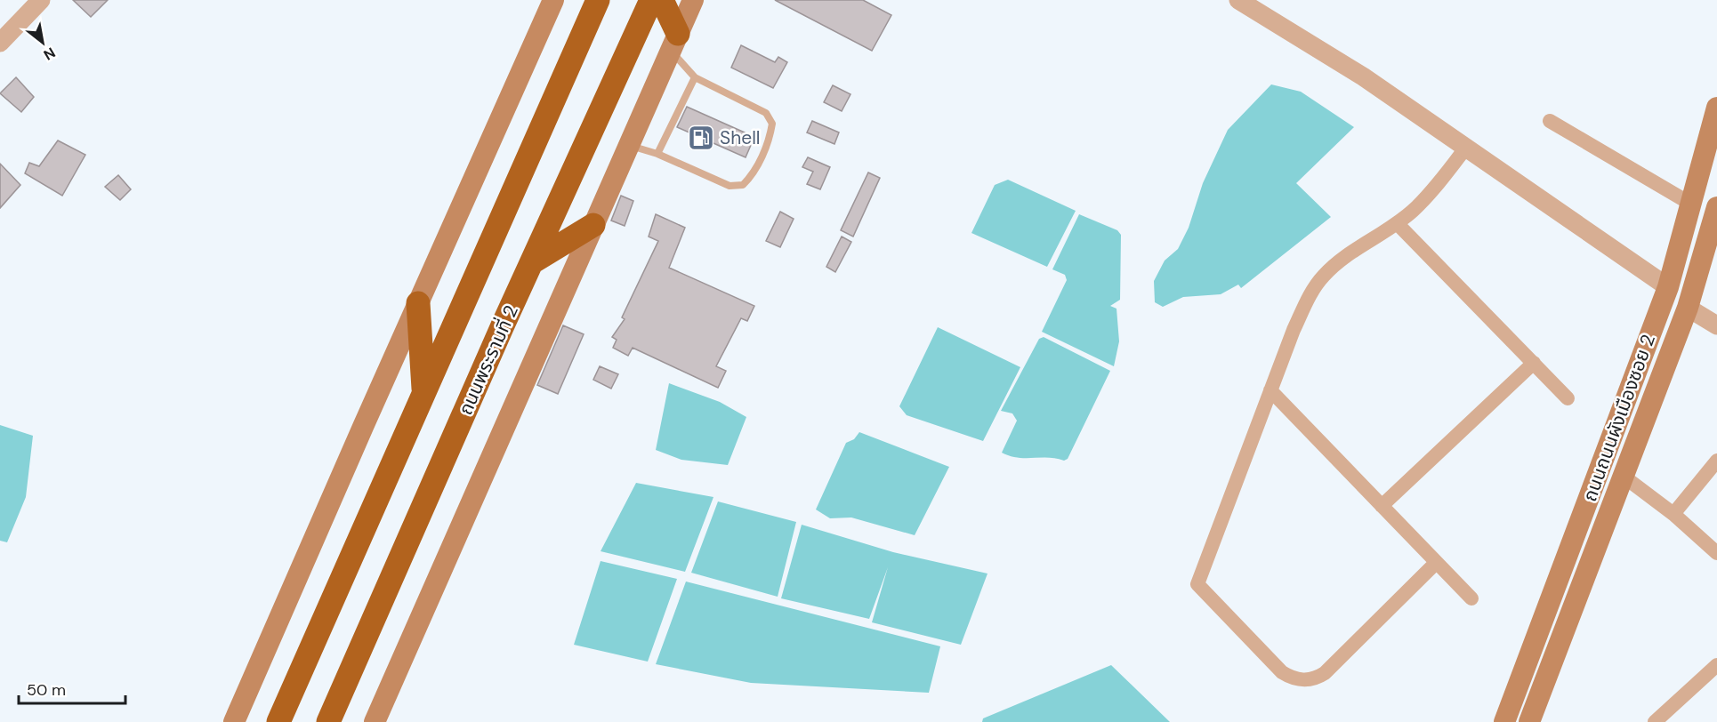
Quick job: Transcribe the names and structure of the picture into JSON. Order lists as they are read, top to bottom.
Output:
{
  "streets": {
    "highway": ["ถนนพระรามที่ 2"],
    "main road": ["ถนนถนนผังเมืองซอย 2"]
  },
  "places": {
    "fuel station": ["Shell"]
  },
  "scale_bar": "50 m",
  "north": "bottom right"
}
